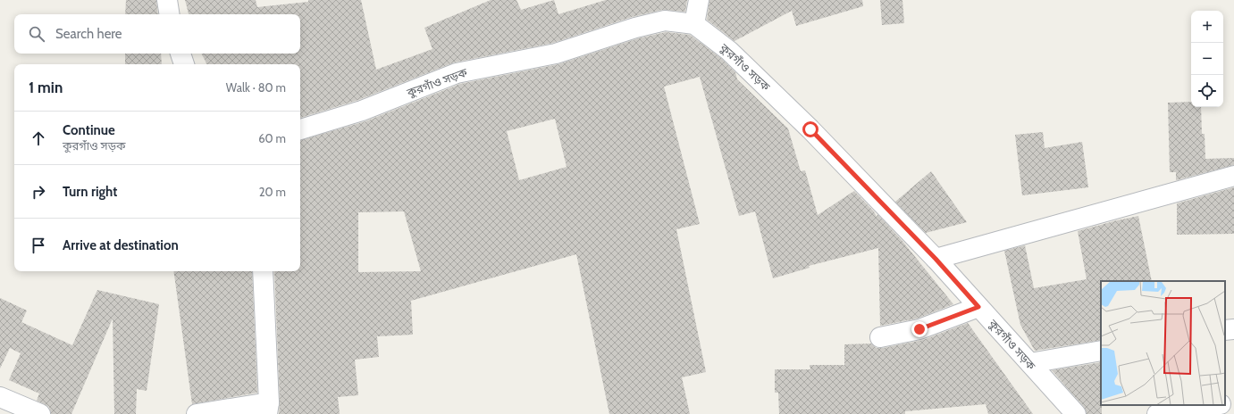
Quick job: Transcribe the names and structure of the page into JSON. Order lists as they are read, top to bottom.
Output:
{
  "streets": {
    "street": ["কুরগাঁও সড়ক"]
  },
  "page": {
    "map_buttons": ["+", "−"],
    "search": "Search here",
    "heading": ["1 min", "Walk · 80 m"],
    "list": [
      ["Continue", "কুরগাঁও সড়ক", "60 m"],
      ["Turn right", "20 m"],
      "Arrive at destination"
    ]
  }
}
